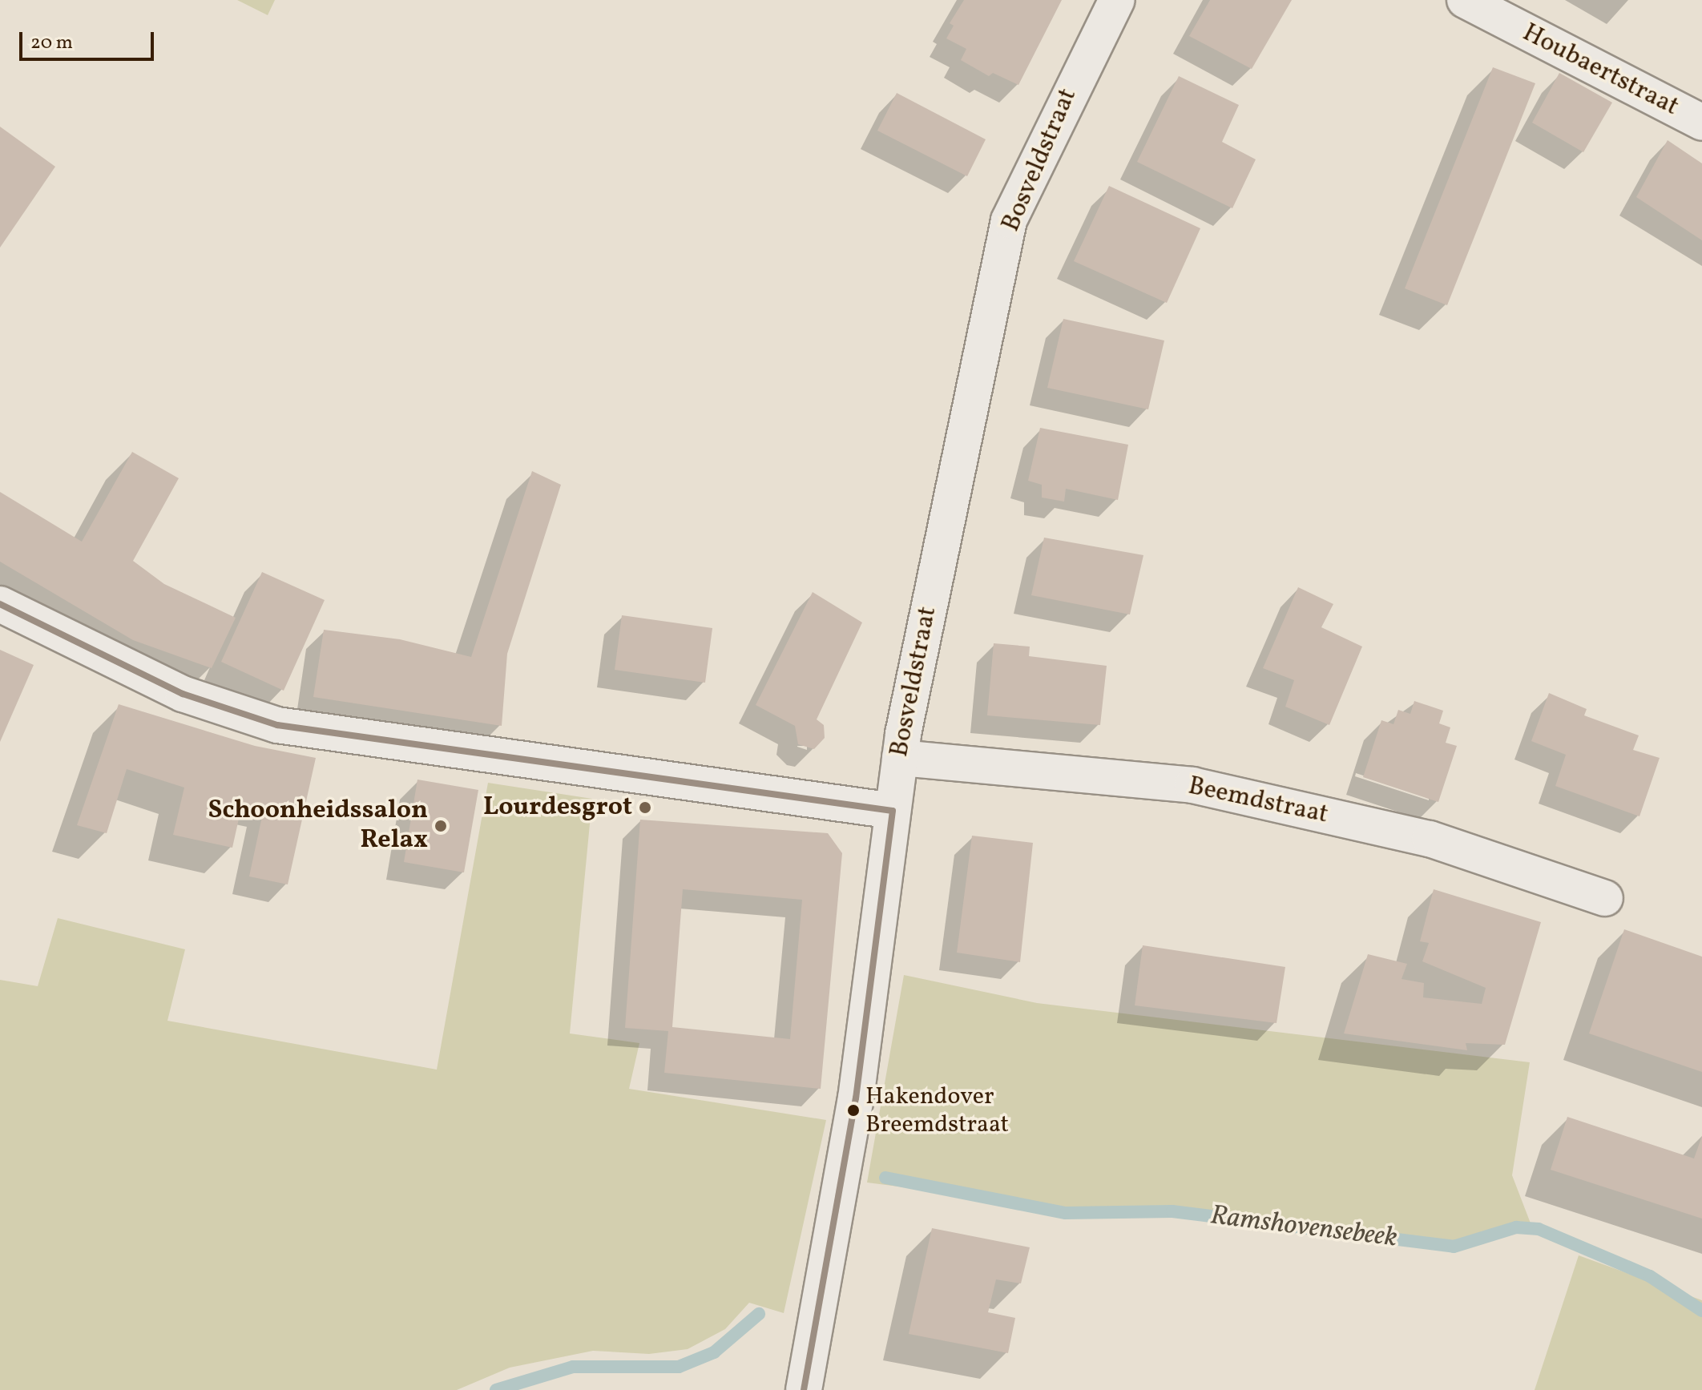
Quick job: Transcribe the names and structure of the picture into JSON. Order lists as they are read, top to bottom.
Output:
{
  "streets": {
    "street": ["Houbaertstraat", "Bosveldstraat", "Beemdstraat"]
  },
  "crossings": [
    ["Bosveldstraat", "Beemdstraat"]
  ],
  "water": ["Ramshovensebeek"],
  "places": ["Lourdesgrot", "Schoonheidssalon Relax", "Hakendover Breemdstraat"],
  "scale_bar": "20 m"
}
